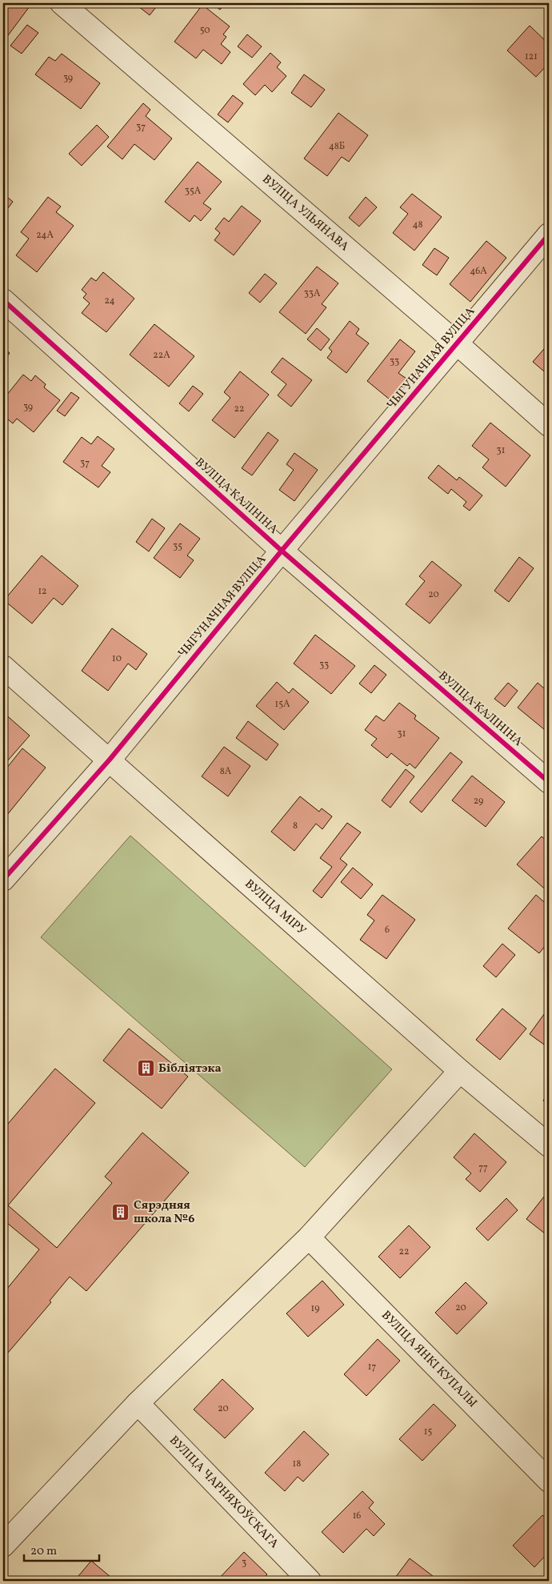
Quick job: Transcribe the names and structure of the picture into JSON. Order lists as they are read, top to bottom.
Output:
{
  "streets": {
    "street": [
      "ВУЛІЦА УЛЬЯНАВА",
      "ЧЫГУНАЧНАЯ ВУЛІЦА",
      "ВУЛІЦА КАЛІНІНА",
      "ВУЛІЦА МІРУ",
      "ВУЛІЦА ЯНКІ КУПАЛЫ",
      "ВУЛІЦА ЧАРНЯХОЎСКАГА"
    ]
  },
  "crossings": [
    ["ВУЛІЦА УЛЬЯНАВА", "ЧЫГУНАЧНАЯ ВУЛІЦА"],
    ["ЧЫГУНАЧНАЯ ВУЛІЦА", "ВУЛІЦА КАЛІНІНА"],
    ["ЧЫГУНАЧНАЯ ВУЛІЦА", "ВУЛІЦА МІРУ"]
  ],
  "places": {
    "building": ["Бібліятэка", "Сярэдняя школа №6"]
  },
  "house_numbers": [
    "50",
    "121",
    "39",
    "37",
    "48Б",
    "35А",
    "48",
    "24А",
    "46А",
    "33А",
    "24",
    "22А",
    "33",
    "39",
    "22",
    "31",
    "37",
    "35",
    "12",
    "20",
    "10",
    "33",
    "15А",
    "31",
    "8А",
    "29",
    "8",
    "6",
    "77",
    "22",
    "20",
    "19",
    "17",
    "20",
    "15",
    "18",
    "16",
    "3"
  ],
  "scale_bar": "20 m"
}
